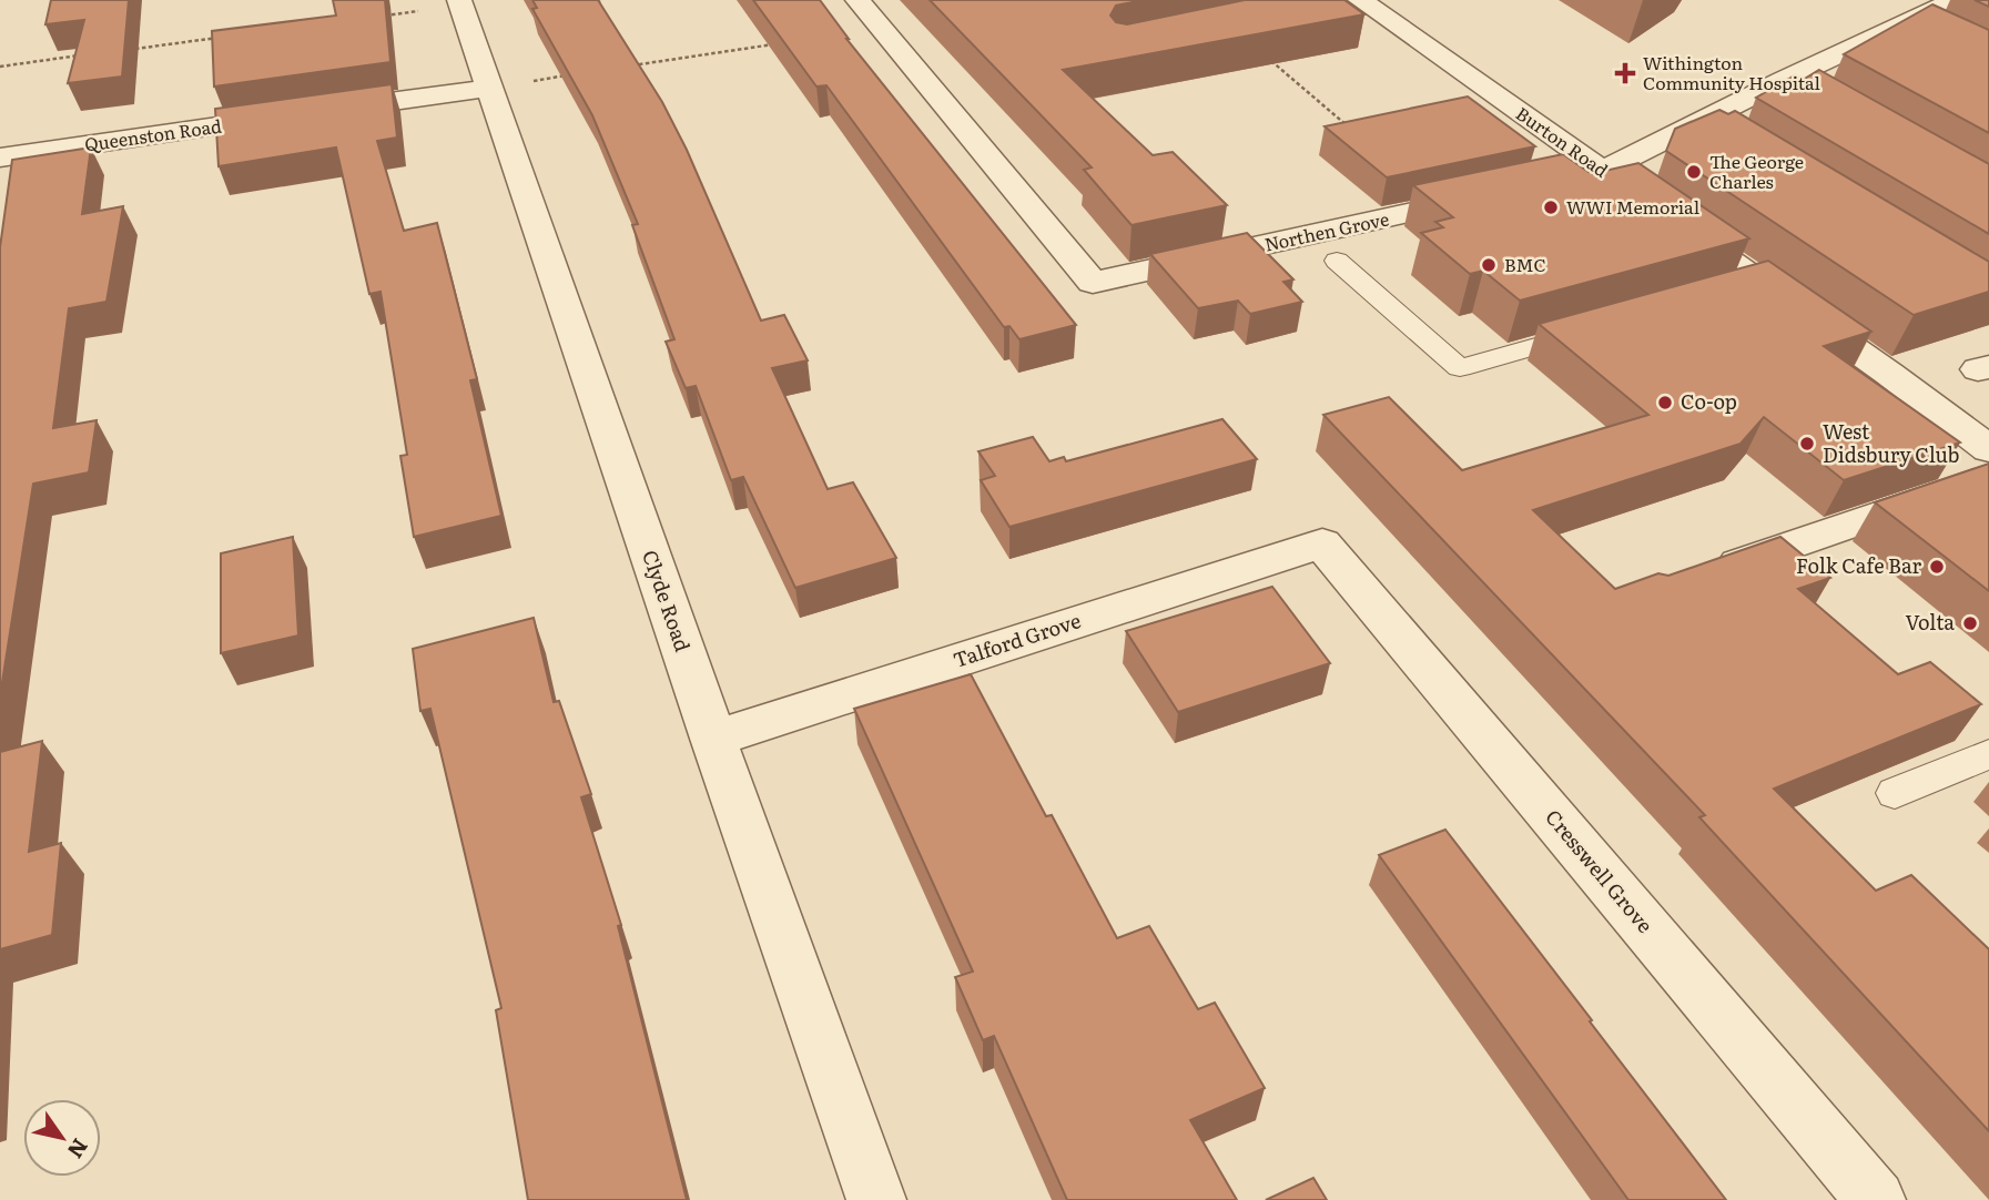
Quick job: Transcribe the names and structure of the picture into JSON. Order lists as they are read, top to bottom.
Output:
{
  "streets": {
    "street": [
      "Queenston Road",
      "Burton Road",
      "Northen Grove",
      "Clyde Road",
      "Talford Grove",
      "Cresswell Grove"
    ]
  },
  "crossings": [
    ["Queenston Road", "Clyde Road"],
    ["Clyde Road", "Talford Grove"],
    ["Talford Grove", "Cresswell Grove"]
  ],
  "places": {
    "health": ["Withington Community Hospital"],
    "other": [
      "The George Charles",
      "WWI Memorial",
      "BMC",
      "Co-op",
      "West Didsbury Club",
      "Folk Cafe Bar",
      "Volta"
    ]
  },
  "north": "bottom right"
}
